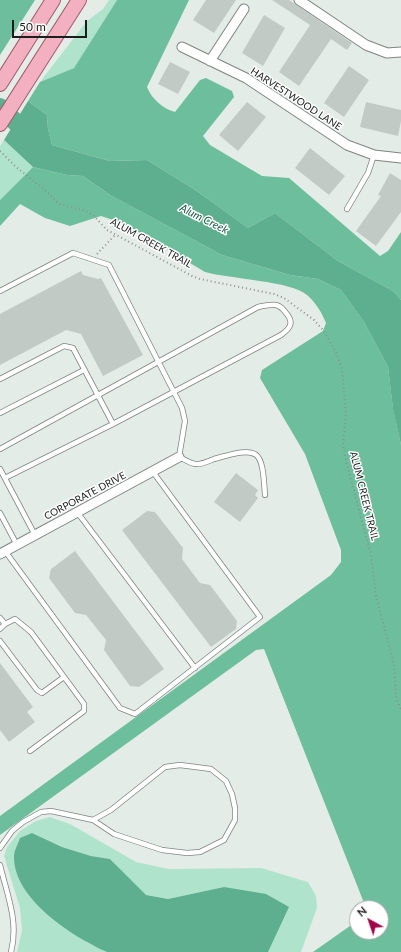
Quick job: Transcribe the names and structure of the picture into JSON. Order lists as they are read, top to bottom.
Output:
{
  "streets": {
    "street": ["HARVESTWOOD LANE", "CORPORATE DRIVE"],
    "path": ["ALUM CREEK TRAIL"]
  },
  "water": ["Alum Creek"],
  "scale_bar": "50 m",
  "north": "top left"
}
